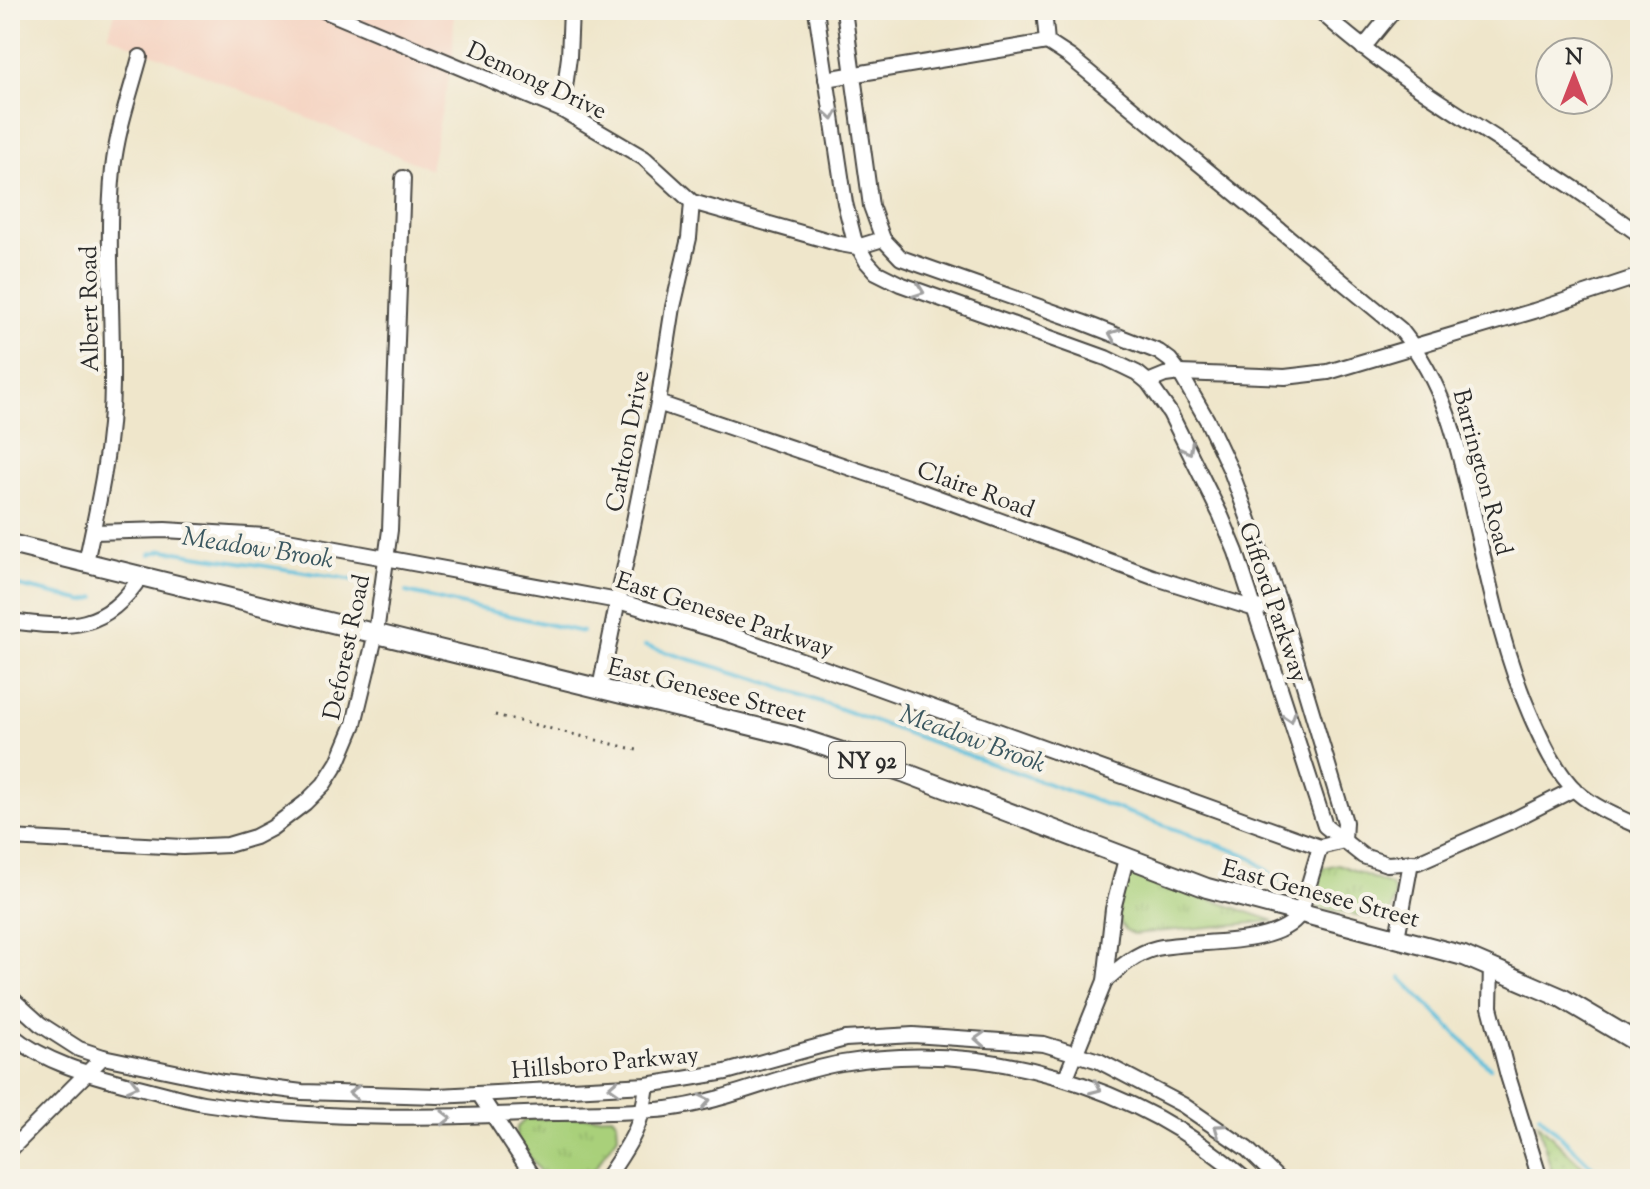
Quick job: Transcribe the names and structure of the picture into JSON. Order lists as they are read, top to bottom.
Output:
{
  "streets": {
    "main road": ["East Genesee Street", "NY 92"],
    "street": [
      "Demong Drive",
      "Albert Road",
      "Carlton Drive",
      "Barrington Road",
      "Claire Road",
      "Gifford Parkway",
      "East Genesee Parkway",
      "Deforest Road",
      "Hillsboro Parkway"
    ]
  },
  "crossings": [
    ["Demong Drive", "Carlton Drive"],
    ["Albert Road", "East Genesee Parkway"],
    ["Albert Road", "East Genesee Street"],
    ["Carlton Drive", "Claire Road"],
    ["Carlton Drive", "East Genesee Parkway"],
    ["Carlton Drive", "East Genesee Street"],
    ["Claire Road", "Gifford Parkway"],
    ["East Genesee Parkway", "Deforest Road"],
    ["Deforest Road", "East Genesee Street"]
  ],
  "water": ["Meadow Brook"],
  "north": "top"
}
